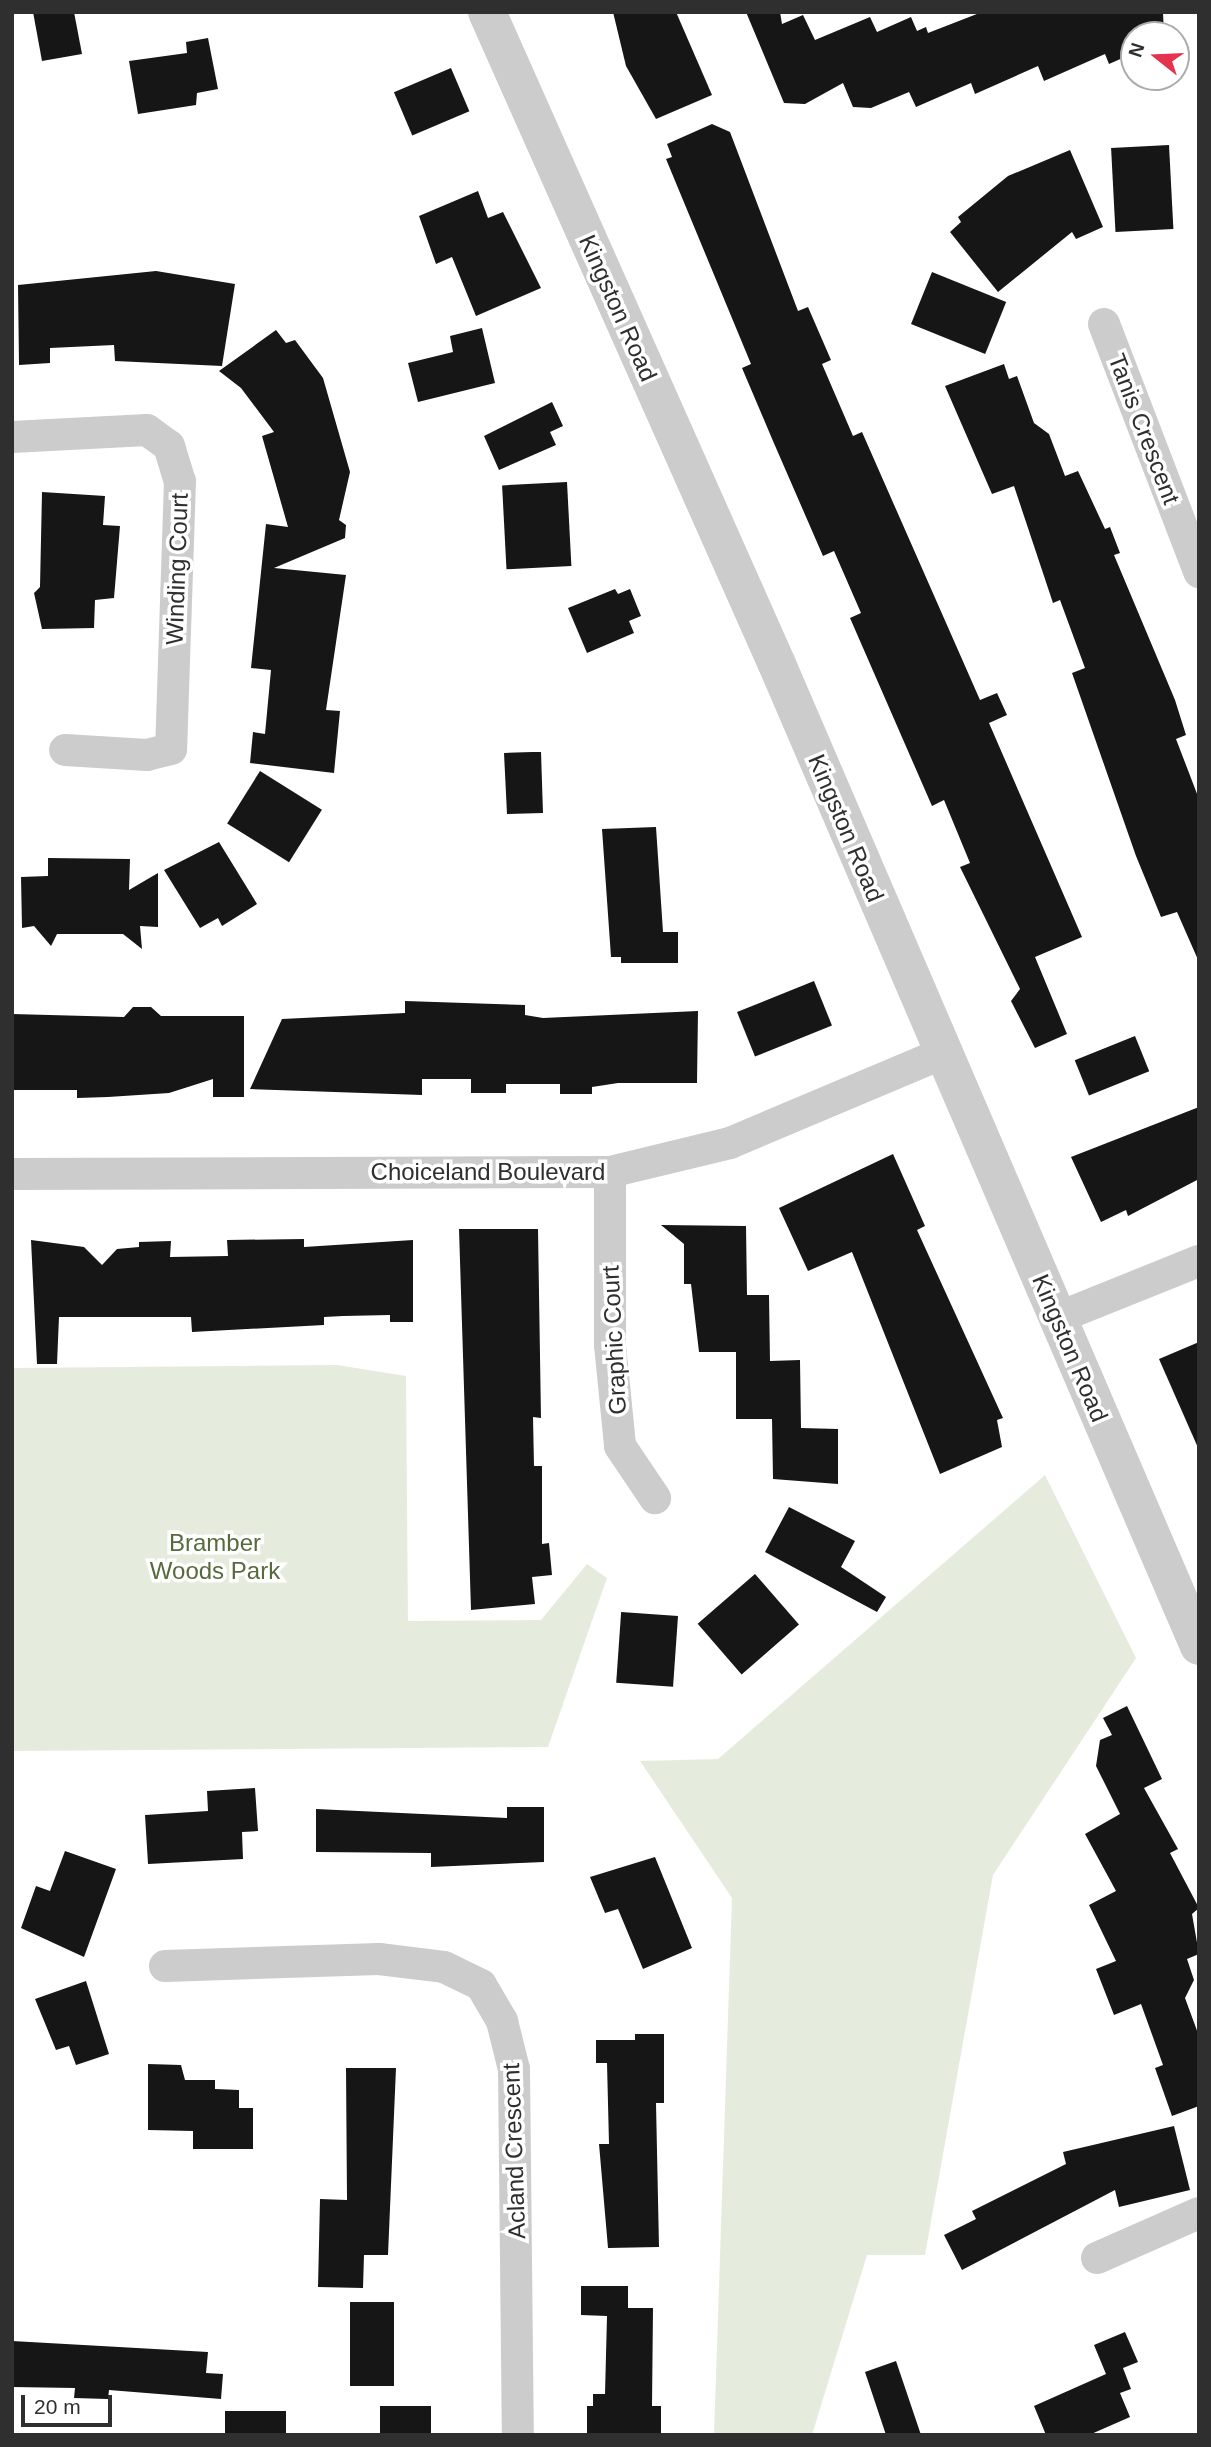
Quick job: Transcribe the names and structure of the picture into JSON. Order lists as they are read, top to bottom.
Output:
{
  "streets": {
    "street": [
      "Kingston Road",
      "Tanis Crescent",
      "Winding Court",
      "Choiceland Boulevard",
      "Graphic Court",
      "Acland Crescent"
    ]
  },
  "crossings": [
    ["Kingston Road", "Choiceland Boulevard"],
    ["Choiceland Boulevard", "Graphic Court"]
  ],
  "parks": ["Bramber Woods Park"],
  "scale_bar": "20 m",
  "north": "left"
}
